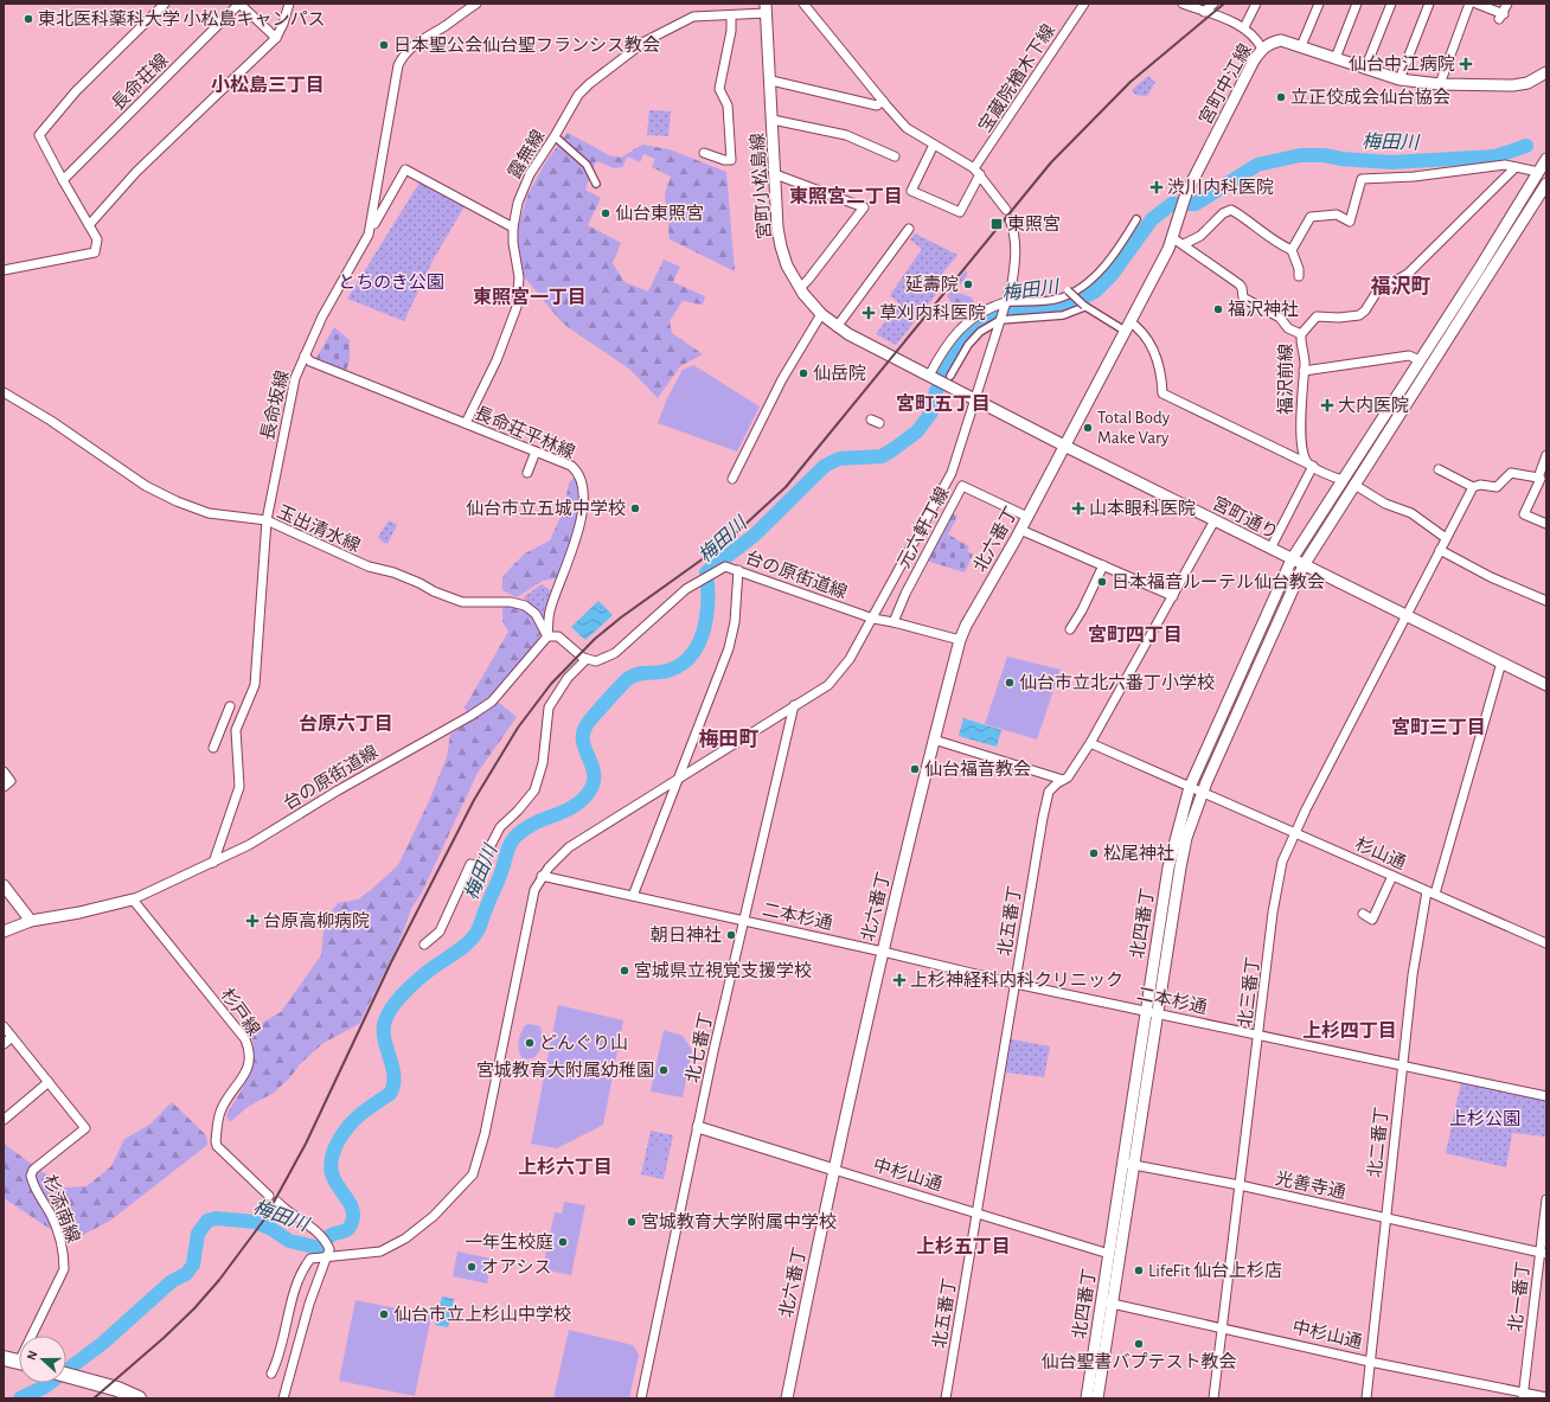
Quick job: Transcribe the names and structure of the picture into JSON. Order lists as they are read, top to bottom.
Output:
{
  "streets": {
    "street": [
      "宝蔵院楢木下線",
      "長命荘線",
      "宮町中江線",
      "露無線",
      "宮町小松島線",
      "福沢前線",
      "長命坂線",
      "長命荘平林線",
      "宮町通り",
      "元六軒丁線",
      "玉出清水線",
      "北六番丁",
      "台の原街道線",
      "杉山通",
      "二本杉通",
      "北五番丁",
      "北四番丁",
      "北三番丁",
      "杉戸線",
      "北七番丁",
      "北二番丁",
      "中杉山通",
      "光善寺通",
      "杉添南線",
      "北一番丁"
    ]
  },
  "crossings": [
    ["宮町中江線", "福沢前線"],
    ["露無線", "宮町小松島線"],
    ["露無線", "長命荘平林線"],
    ["宮町小松島線", "宮町通り"],
    ["長命坂線", "長命荘平林線"],
    ["長命坂線", "玉出清水線"],
    ["長命坂線", "台の原街道線"],
    ["長命荘平林線", "玉出清水線"],
    ["長命荘平林線", "台の原街道線"],
    ["宮町通り", "北六番丁"],
    ["宮町通り", "北五番丁"],
    ["宮町通り", "北四番丁"],
    ["宮町通り", "北三番丁"],
    ["宮町通り", "北二番丁"],
    ["元六軒丁線", "北六番丁"],
    ["元六軒丁線", "台の原街道線"],
    ["玉出清水線", "台の原街道線"],
    ["北六番丁", "台の原街道線"],
    ["北六番丁", "二本杉通"],
    ["北六番丁", "中杉山通"],
    ["台の原街道線", "杉戸線"],
    ["杉山通", "北五番丁"],
    ["杉山通", "北四番丁"],
    ["杉山通", "北三番丁"],
    ["杉山通", "北二番丁"],
    ["二本杉通", "北五番丁"],
    ["二本杉通", "北四番丁"],
    ["二本杉通", "北三番丁"],
    ["二本杉通", "北七番丁"],
    ["二本杉通", "北二番丁"],
    ["北五番丁", "中杉山通"],
    ["北四番丁", "中杉山通"],
    ["北四番丁", "光善寺通"],
    ["北三番丁", "中杉山通"],
    ["北三番丁", "光善寺通"],
    ["北七番丁", "中杉山通"],
    ["北二番丁", "中杉山通"],
    ["北二番丁", "光善寺通"],
    ["中杉山通", "北一番丁"],
    ["光善寺通", "北一番丁"]
  ],
  "districts": [
    "小松島三丁目",
    "東照宮二丁目",
    "福沢町",
    "東照宮一丁目",
    "宮町五丁目",
    "宮町四丁目",
    "台原六丁目",
    "宮町三丁目",
    "梅田町",
    "上杉四丁目",
    "上杉六丁目",
    "上杉五丁目"
  ],
  "water": ["梅田川"],
  "parks": ["とちのき公園", "上杉公園"],
  "places": {
    "other": [
      "東北医科薬科大学 小松島キャンパス",
      "日本聖公会仙台聖フランシス教会",
      "立正佼成会仙台協会",
      "仙台東照宮",
      "延壽院",
      "福沢神社",
      "仙岳院",
      "Total Body Make Vary",
      "仙台市立五城中学校",
      "日本福音ルーテル仙台教会",
      "仙台市立北六番丁小学校",
      "仙台福音教会",
      "松尾神社",
      "朝日神社",
      "宮城県立視覚支援学校",
      "どんぐり山",
      "宮城教育大附属幼稚園",
      "宮城教育大学附属中学校",
      "一年生校庭",
      "オアシス",
      "LifeFit 仙台上杉店",
      "仙台市立上杉山中学校",
      "仙台聖書バプテスト教会"
    ],
    "health": [
      "仙台中江病院",
      "渋川内科医院",
      "草刈内科医院",
      "大内医院",
      "山本眼科医院",
      "台原高柳病院",
      "上杉神経科内科クリニック"
    ],
    "transit": ["東照宮"]
  },
  "north": "left"
}
